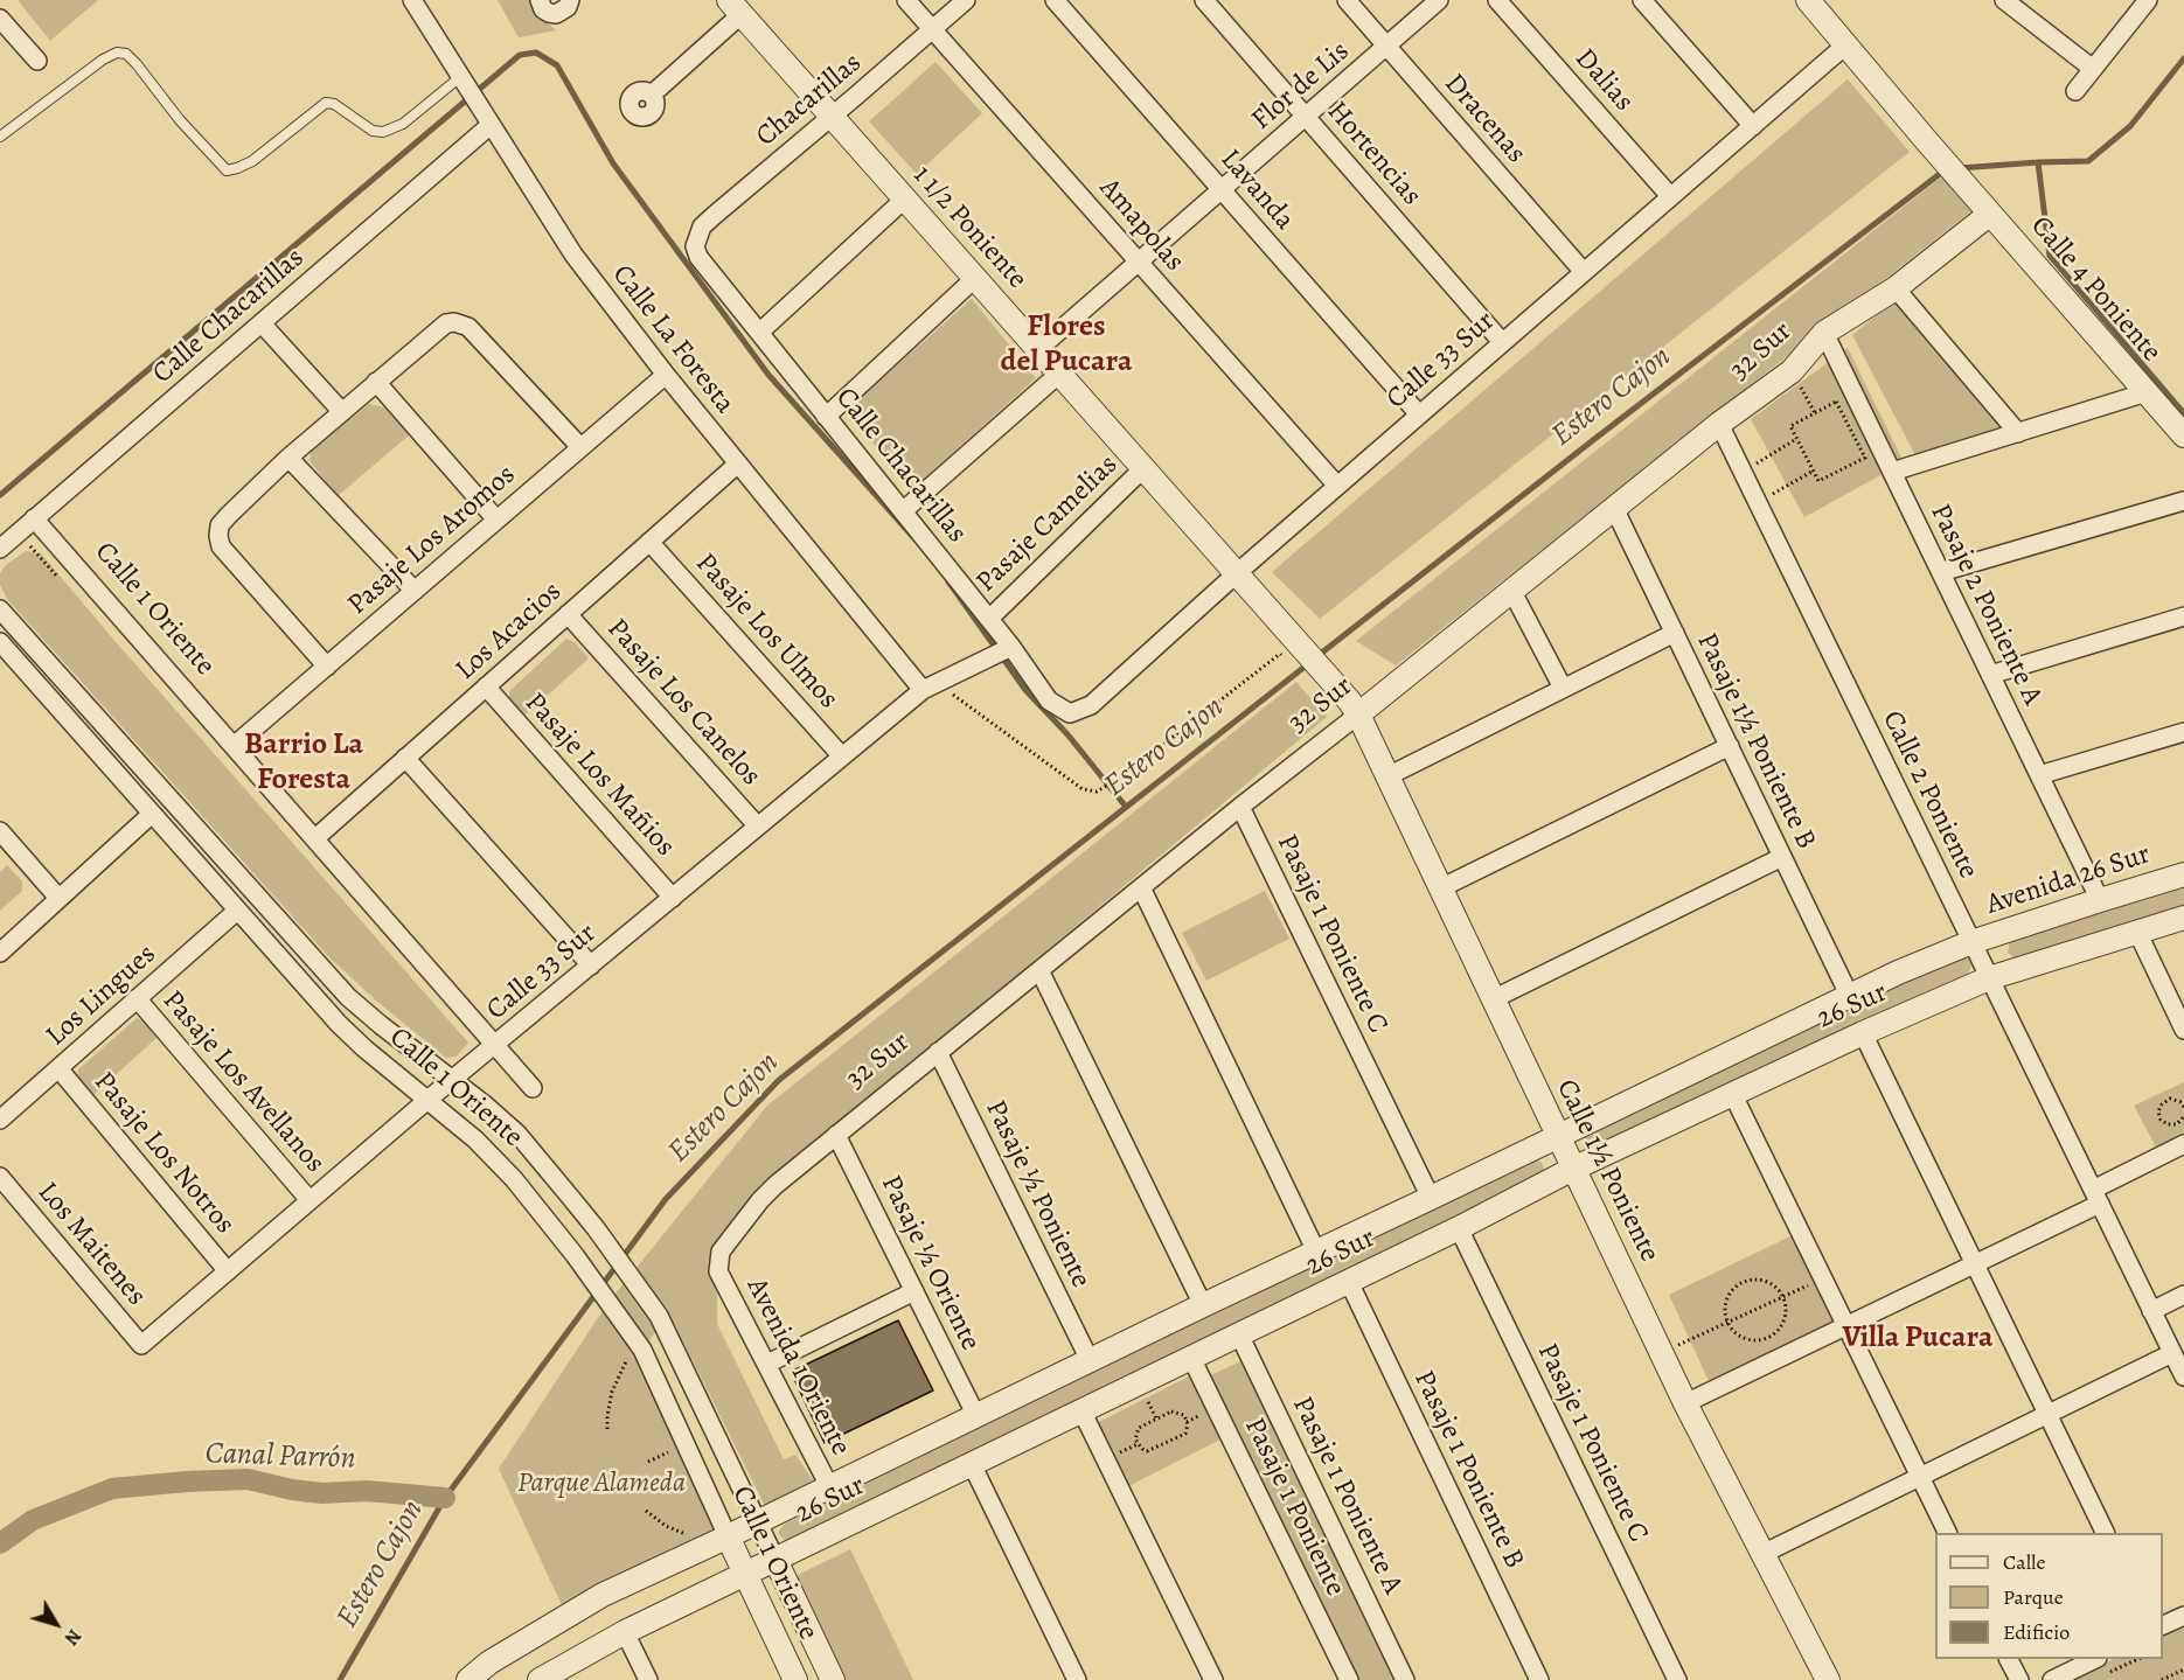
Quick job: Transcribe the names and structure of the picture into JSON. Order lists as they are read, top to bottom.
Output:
{
  "streets": {
    "street": [
      "Dalias",
      "Flor de Lis",
      "Chacarillas",
      "Dracenas",
      "Hortencias",
      "Lavanda",
      "Amapolas",
      "1 1/2 Poniente",
      "Calle 4 Poniente",
      "Calle Chacarillas",
      "Calle La Foresta",
      "32 Sur",
      "Calle 33 Sur",
      "Pasaje Camelias",
      "Pasaje Los Aromos",
      "Pasaje 2 Poniente A",
      "Calle 1 Oriente",
      "Los Acacios",
      "Pasaje Los Ulmos",
      "Pasaje Los Canelos",
      "Pasaje 1½ Poniente B",
      "Pasaje Los Mañios",
      "Calle 2 Poniente",
      "Avenida 26 Sur",
      "Pasaje 1 Poniente C",
      "Los Lingues",
      "26 Sur",
      "Pasaje Los Avellanos",
      "Pasaje Los Notros",
      "Calle 1½ Poniente",
      "Pasaje ½ Poniente",
      "Los Maitenes",
      "Pasaje ½ Oriente",
      "Avenida 1Oriente",
      "Pasaje 1 Poniente B",
      "Pasaje 1 Poniente A",
      "Pasaje 1 Poniente"
    ]
  },
  "crossings": [
    ["Dalias", "Calle 33 Sur"],
    ["Flor de Lis", "Dracenas"],
    ["Flor de Lis", "Hortencias"],
    ["Flor de Lis", "Lavanda"],
    ["Flor de Lis", "Amapolas"],
    ["Flor de Lis", "1 1/2 Poniente"],
    ["Chacarillas", "Amapolas"],
    ["Chacarillas", "1 1/2 Poniente"],
    ["Chacarillas", "Calle Chacarillas"],
    ["Dracenas", "Calle 33 Sur"],
    ["Hortencias", "Calle 33 Sur"],
    ["Lavanda", "Calle 33 Sur"],
    ["Amapolas", "Calle 33 Sur"],
    ["1 1/2 Poniente", "Calle 33 Sur"],
    ["1 1/2 Poniente", "Pasaje Camelias"],
    ["1 1/2 Poniente", "Calle 1½ Poniente"],
    ["Calle 4 Poniente", "32 Sur"],
    ["Calle 4 Poniente", "Calle 33 Sur"],
    ["Calle Chacarillas", "Calle La Foresta"],
    ["Calle Chacarillas", "Calle 33 Sur"],
    ["Calle Chacarillas", "Pasaje Camelias"],
    ["Calle Chacarillas", "Calle 1 Oriente"],
    ["Calle La Foresta", "Calle 33 Sur"],
    ["Calle La Foresta", "Pasaje Los Aromos"],
    ["Calle La Foresta", "Los Acacios"],
    ["32 Sur", "Pasaje 2 Poniente A"],
    ["32 Sur", "Pasaje 1½ Poniente B"],
    ["32 Sur", "Calle 2 Poniente"],
    ["32 Sur", "Pasaje 1 Poniente C"],
    ["32 Sur", "Calle 1½ Poniente"],
    ["32 Sur", "Pasaje ½ Poniente"],
    ["32 Sur", "Pasaje ½ Oriente"],
    ["32 Sur", "Avenida 1Oriente"],
    ["Calle 33 Sur", "Calle 1 Oriente"],
    ["Calle 33 Sur", "Pasaje Los Ulmos"],
    ["Calle 33 Sur", "Pasaje Los Canelos"],
    ["Calle 33 Sur", "Pasaje Los Mañios"],
    ["Calle 33 Sur", "Pasaje Los Avellanos"],
    ["Calle 33 Sur", "Pasaje Los Notros"],
    ["Calle 33 Sur", "Los Maitenes"],
    ["Pasaje Los Aromos", "Calle 1 Oriente"],
    ["Pasaje 2 Poniente A", "Avenida 26 Sur"],
    ["Calle 1 Oriente", "Los Acacios"],
    ["Calle 1 Oriente", "Los Lingues"],
    ["Calle 1 Oriente", "26 Sur"],
    ["Los Acacios", "Pasaje Los Ulmos"],
    ["Los Acacios", "Pasaje Los Canelos"],
    ["Los Acacios", "Pasaje Los Mañios"],
    ["Pasaje 1½ Poniente B", "26 Sur"],
    ["Calle 2 Poniente", "Avenida 26 Sur"],
    ["Calle 2 Poniente", "26 Sur"],
    ["Avenida 26 Sur", "26 Sur"],
    ["Pasaje 1 Poniente C", "26 Sur"],
    ["Los Lingues", "Pasaje Los Avellanos"],
    ["Los Lingues", "Pasaje Los Notros"],
    ["26 Sur", "Calle 1½ Poniente"],
    ["26 Sur", "Pasaje ½ Poniente"],
    ["26 Sur", "Pasaje ½ Oriente"],
    ["26 Sur", "Avenida 1Oriente"],
    ["26 Sur", "Pasaje 1 Poniente B"],
    ["26 Sur", "Pasaje 1 Poniente A"],
    ["26 Sur", "Pasaje 1 Poniente"]
  ],
  "districts": ["Flores del Pucara", "Barrio La Foresta", "Villa Pucara"],
  "water": ["Estero Cajon", "Canal Parrón"],
  "parks": ["Parque Alameda"],
  "legend": ["Calle", "Parque", "Edificio"],
  "north": "bottom right"
}
